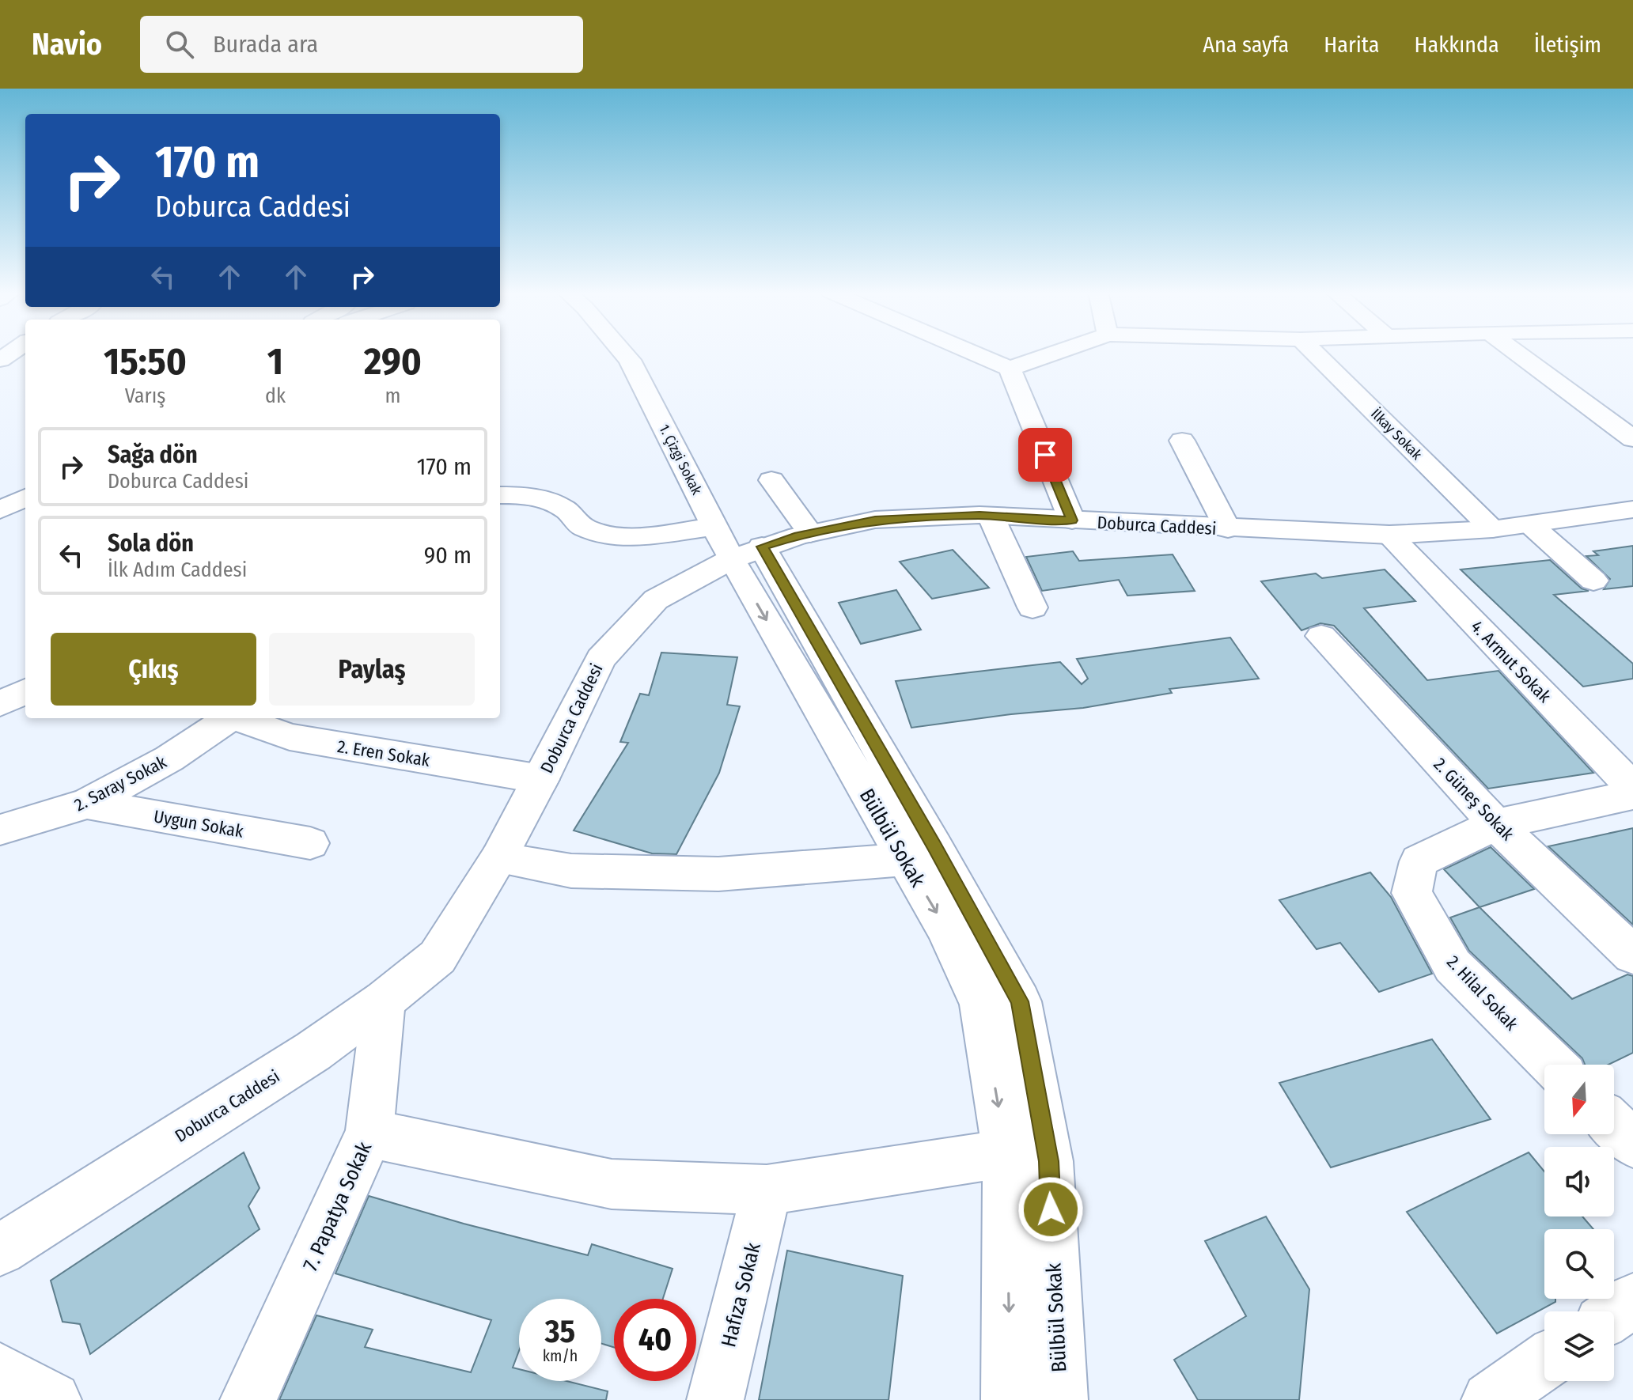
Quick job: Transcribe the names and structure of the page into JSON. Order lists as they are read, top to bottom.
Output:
{
  "streets": {
    "street": [
      "İlkay Sokak",
      "1. Çizgi Sokak",
      "Doburca Caddesi",
      "4. Armut Sokak",
      "2. Eren Sokak",
      "2. Saray Sokak",
      "2. Güneş Sokak",
      "Uygun Sokak",
      "Bülbül Sokak",
      "2. Hilal Sokak",
      "7. Papatya Sokak",
      "Hafıza Sokak"
    ]
  },
  "crossings": [
    ["İlkay Sokak", "Doburca Caddesi"],
    ["1. Çizgi Sokak", "Doburca Caddesi"],
    ["1. Çizgi Sokak", "Bülbül Sokak"],
    ["Doburca Caddesi", "4. Armut Sokak"],
    ["Doburca Caddesi", "2. Eren Sokak"],
    ["Doburca Caddesi", "Bülbül Sokak"],
    ["Doburca Caddesi", "7. Papatya Sokak"],
    ["2. Saray Sokak", "Uygun Sokak"],
    ["2. Güneş Sokak", "2. Hilal Sokak"]
  ],
  "north": "bottom",
  "page": {
    "header": "Navio",
    "search": "Burada ara",
    "nav": [
      "Ana sayfa",
      "Harita",
      "Hakkında",
      "İletişim"
    ],
    "turn": ["170 m", "Doburca Caddesi"],
    "eta": [
      "15:50",
      "Varış",
      "1",
      "dk",
      "290",
      "m"
    ],
    "list": [
      {
        "name": "Sağa dön",
        "note": "Doburca Caddesi",
        "value": "170 m"
      },
      {
        "name": "Sola dön",
        "note": "İlk Adım Caddesi",
        "value": "90 m"
      }
    ],
    "buttons": ["Çıkış", "Paylaş"],
    "speed": "35 km/h",
    "limit": "40"
  }
}
